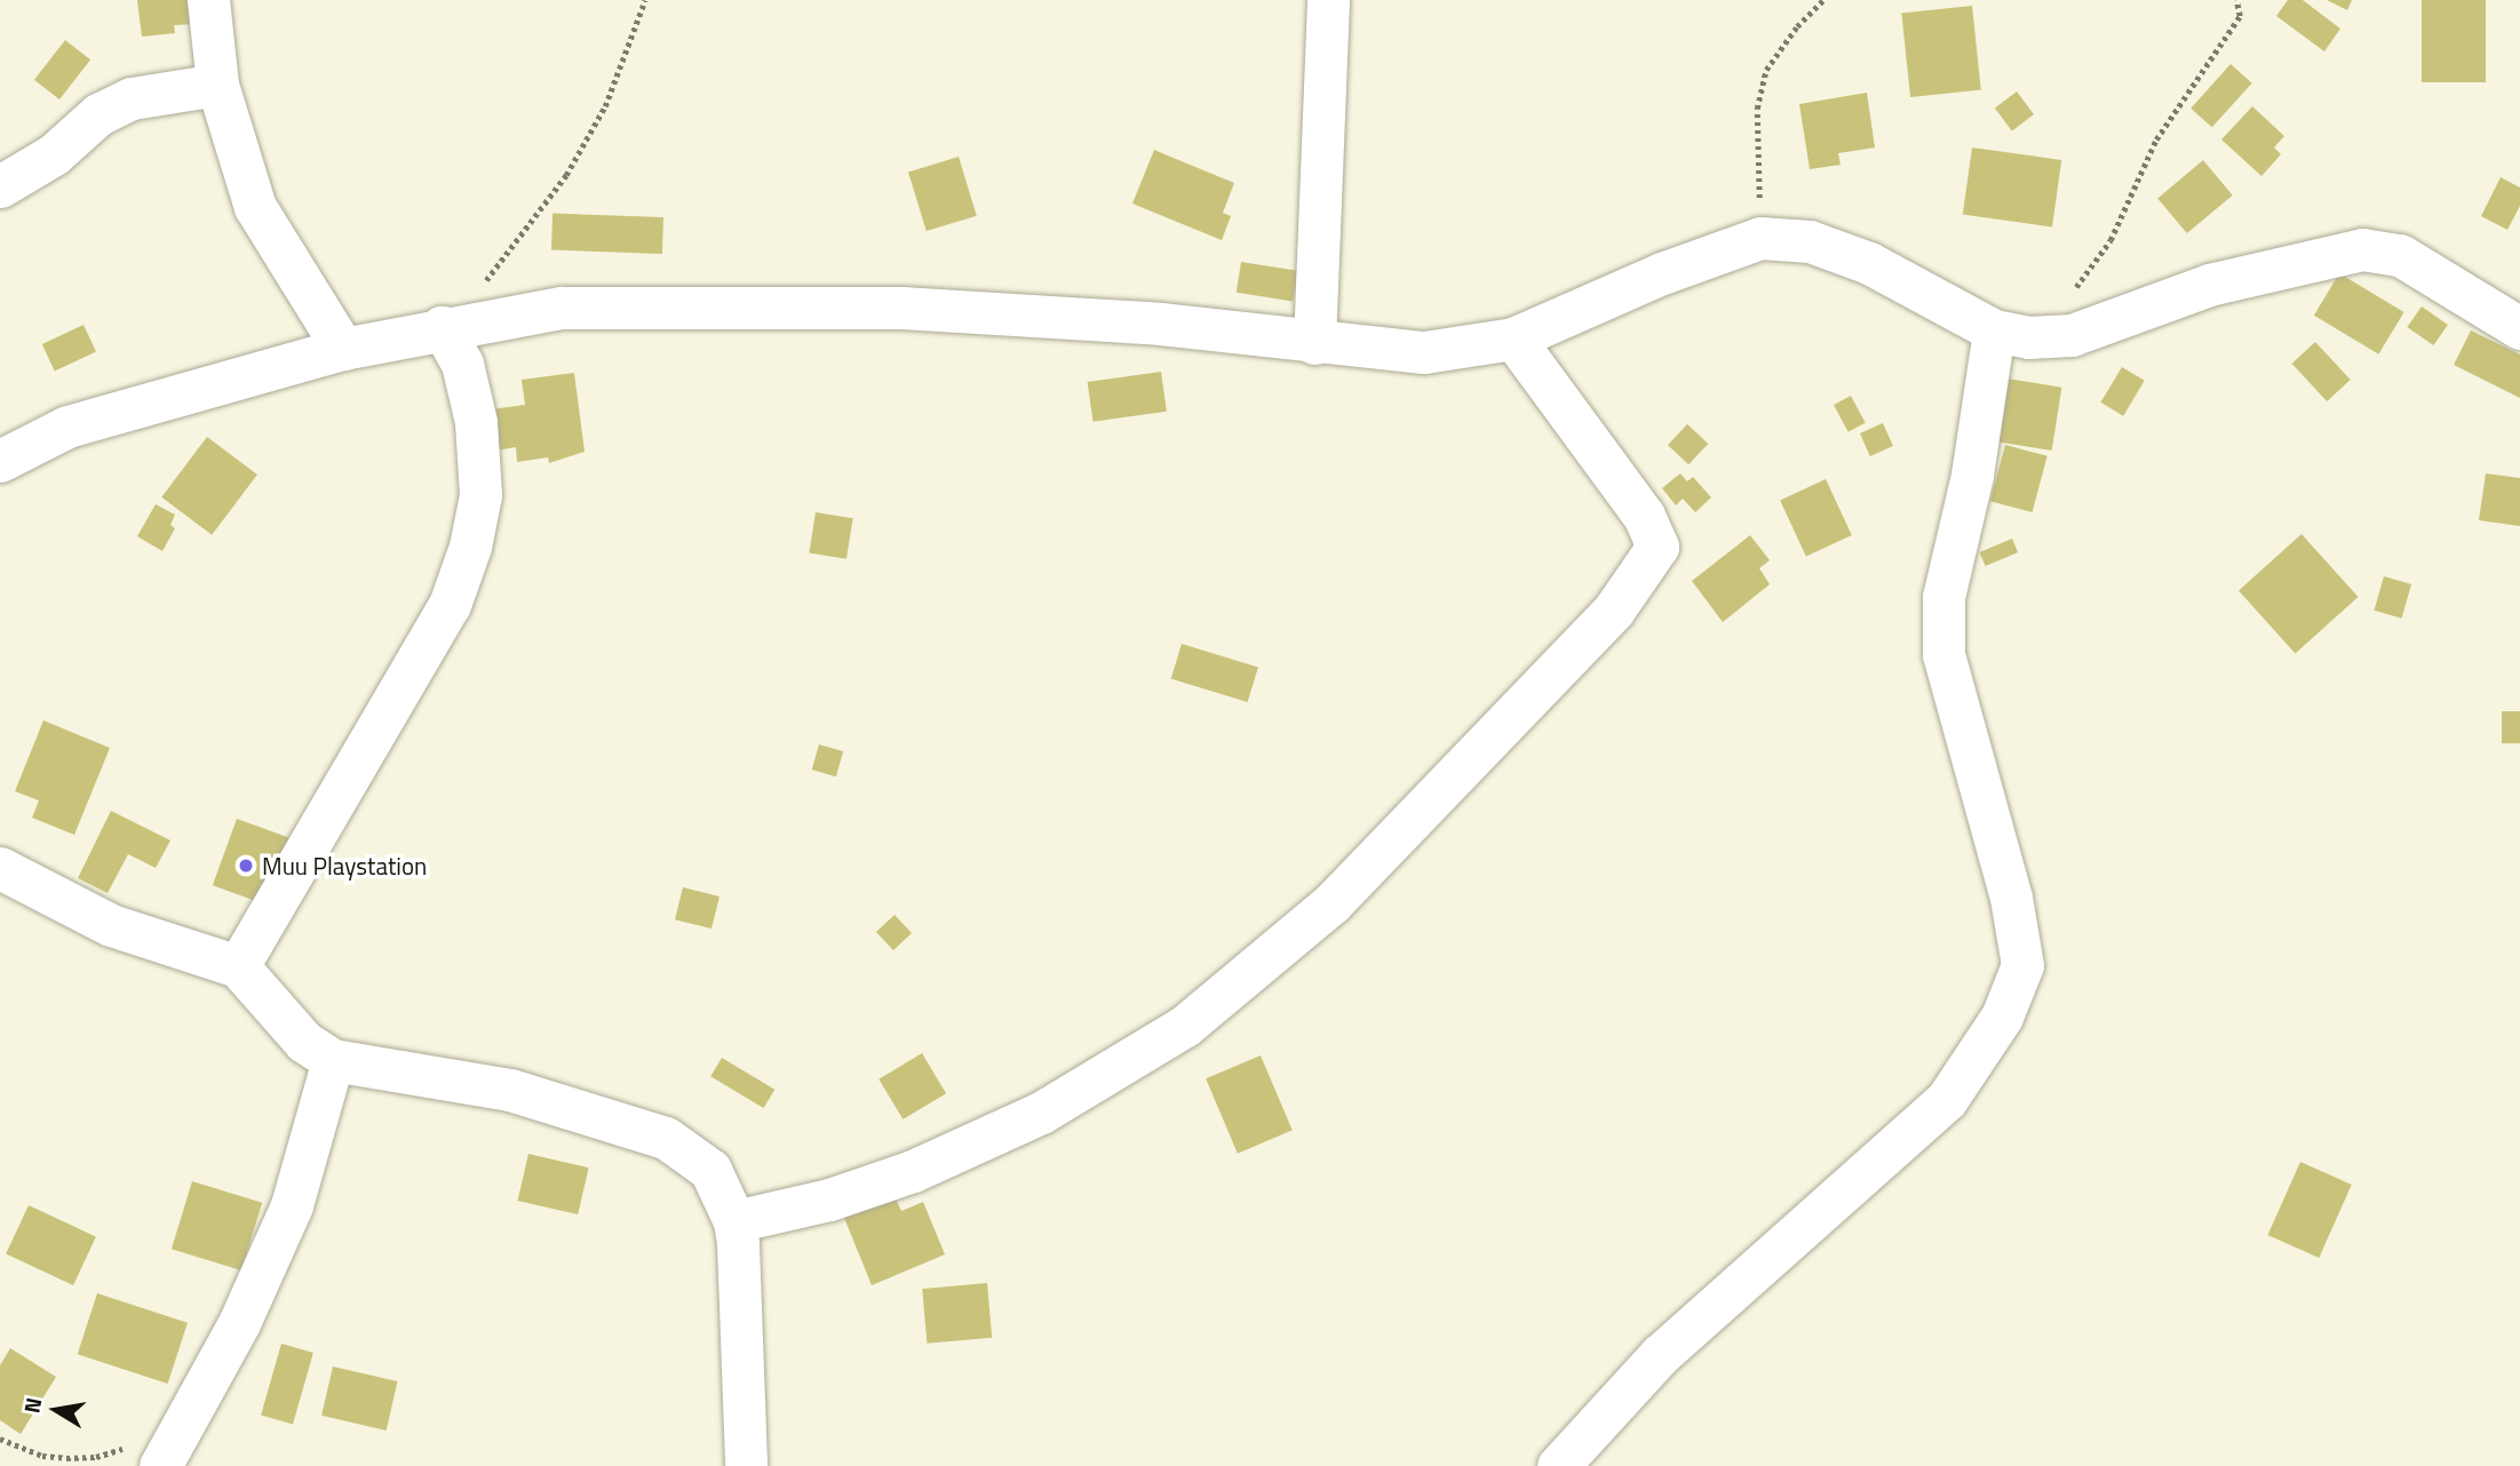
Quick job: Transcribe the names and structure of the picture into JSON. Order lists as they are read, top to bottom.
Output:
{
  "places": ["Muu Playstation"],
  "north": "left"
}
